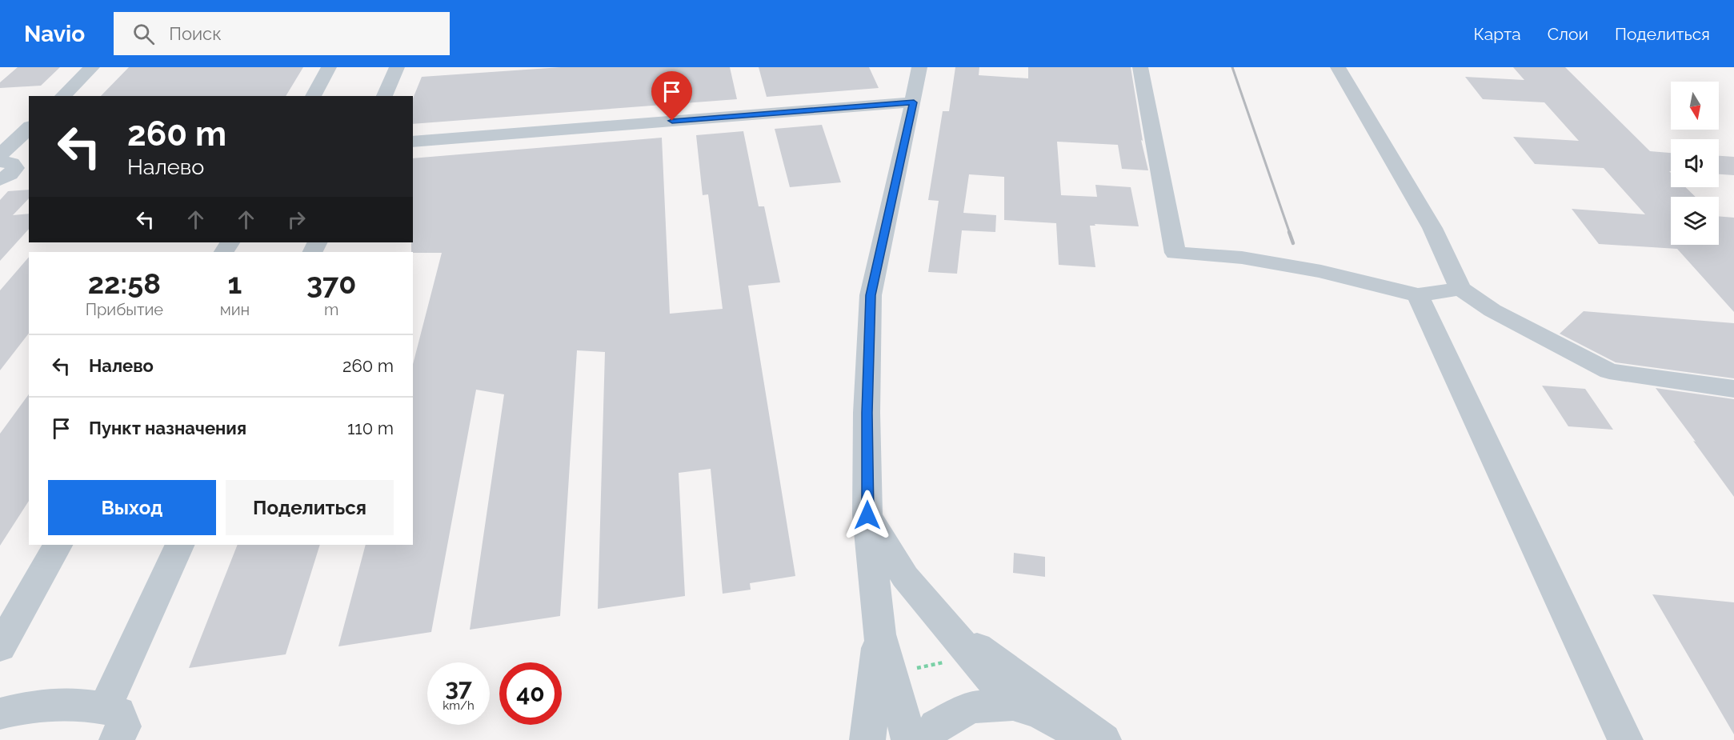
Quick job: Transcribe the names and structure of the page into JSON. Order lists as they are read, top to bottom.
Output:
{
  "north": "bottom",
  "page": {
    "header": "Navio",
    "search": "Поиск",
    "nav": ["Карта", "Слои", "Поделиться"],
    "turn": ["260 m", "Налево"],
    "eta": [
      "22:58",
      "Прибытие",
      "1",
      "мин",
      "370",
      "m"
    ],
    "list": [
      {
        "name": "Налево",
        "value": "260 m"
      },
      {
        "name": "Пункт назначения",
        "value": "110 m"
      }
    ],
    "buttons": ["Выход", "Поделиться"],
    "speed": "37 km/h",
    "limit": "40"
  }
}
